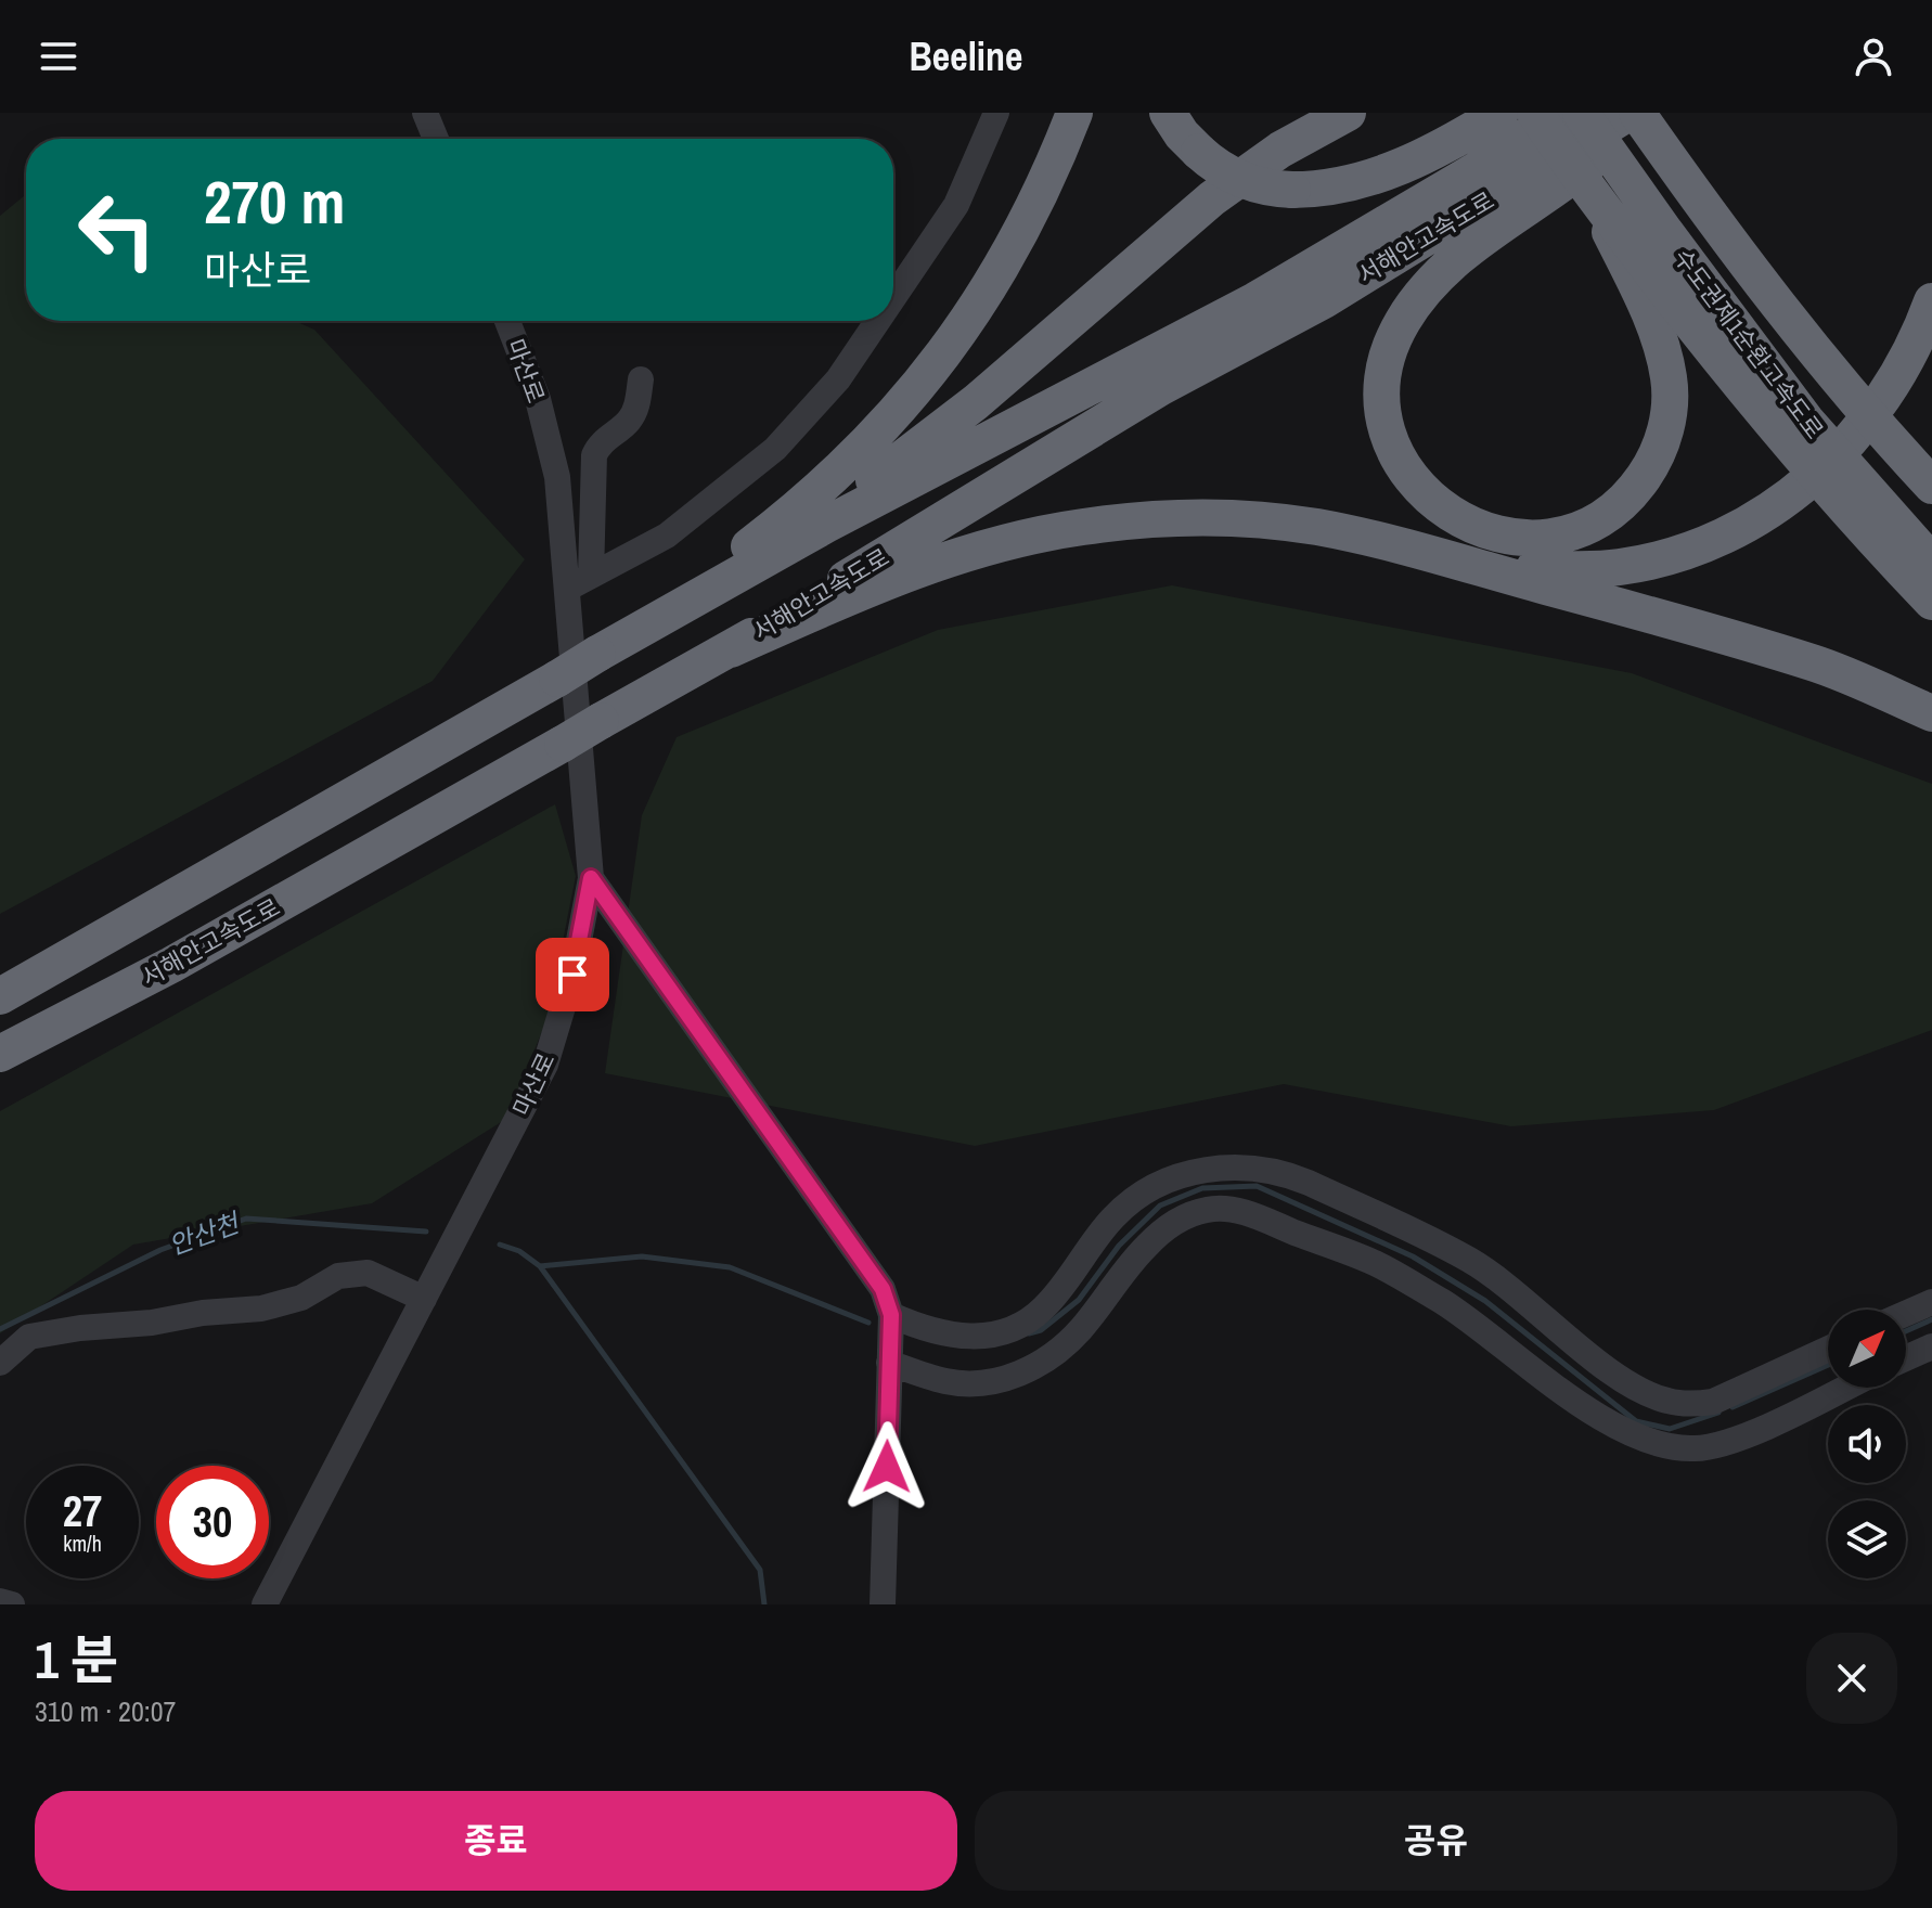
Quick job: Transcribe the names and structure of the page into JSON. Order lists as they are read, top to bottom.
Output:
{
  "streets": {
    "highway": ["서해안고속도로", "수도권제1순환고속도로"],
    "street": ["마산로"]
  },
  "water": ["안산천"],
  "north": "top right",
  "page": {
    "header": "Beeline",
    "turn": ["270 m", "마산로"],
    "speed": "27 km/h",
    "limit": "30",
    "heading": ["1 분", "310 m · 20:07"],
    "buttons": ["종료", "공유"]
  }
}
